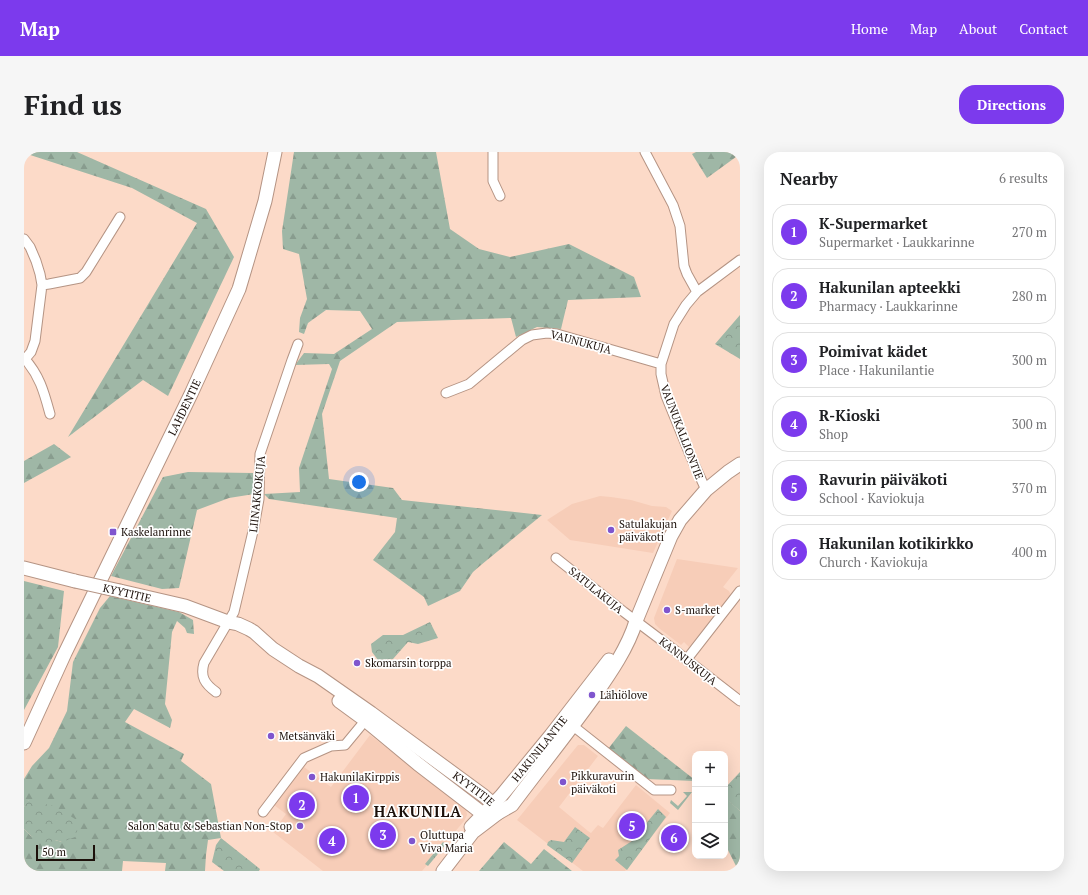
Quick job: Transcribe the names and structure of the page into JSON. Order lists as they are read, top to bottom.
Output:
{
  "streets": {
    "main road": ["LAHDENTIE", "KYYTITIE", "HAKUNILANTIE"],
    "street": [
      "VAUNUKUJA",
      "VAUNUKALLIONTIE",
      "LIINAKKOKUJA",
      "SATULAKUJA",
      "KANNUSKUJA"
    ]
  },
  "crossings": [
    ["VAUNUKUJA", "VAUNUKALLIONTIE"],
    ["VAUNUKALLIONTIE", "HAKUNILANTIE"],
    ["LIINAKKOKUJA", "KYYTITIE"],
    ["SATULAKUJA", "KANNUSKUJA"],
    ["SATULAKUJA", "HAKUNILANTIE"],
    ["KYYTITIE", "HAKUNILANTIE"],
    ["KANNUSKUJA", "HAKUNILANTIE"]
  ],
  "districts": ["HAKUNILA"],
  "places": {
    "other": [
      "Satulakujan päiväkoti",
      "S-market",
      "Skomarsin torppa",
      "Lähiölove",
      "Metsänväki",
      "HakunilaKirppis",
      "Pikkuravurin päiväkoti",
      "Salon Satu & Sebastian Non-Stop",
      "Oluttupa Viva Maria"
    ],
    "transit": ["Kaskelanrinne"]
  },
  "scale_bar": "50 m",
  "page": {
    "header": "Map",
    "nav": [
      "Home",
      "Map",
      "About",
      "Contact"
    ],
    "buttons": "Directions",
    "title": "Find us",
    "heading": ["Nearby", "6 results"],
    "list": [
      {
        "mark": "1",
        "name": "K-Supermarket",
        "note": "Supermarket · Laukkarinne",
        "value": "270 m"
      },
      {
        "mark": "2",
        "name": "Hakunilan apteekki",
        "note": "Pharmacy · Laukkarinne",
        "value": "280 m"
      },
      {
        "mark": "3",
        "name": "Poimivat kädet",
        "note": "Place · Hakunilantie",
        "value": "300 m"
      },
      {
        "mark": "4",
        "name": "R-Kioski",
        "note": "Shop",
        "value": "300 m"
      },
      {
        "mark": "5",
        "name": "Ravurin päiväkoti",
        "note": "School · Kaviokuja",
        "value": "370 m"
      },
      {
        "mark": "6",
        "name": "Hakunilan kotikirkko",
        "note": "Church · Kaviokuja",
        "value": "400 m"
      }
    ],
    "map_buttons": ["+", "−"],
    "pins": [
      "1",
      "2",
      "5",
      "3",
      "6",
      "4"
    ],
    "scale": "50 m"
  }
}
